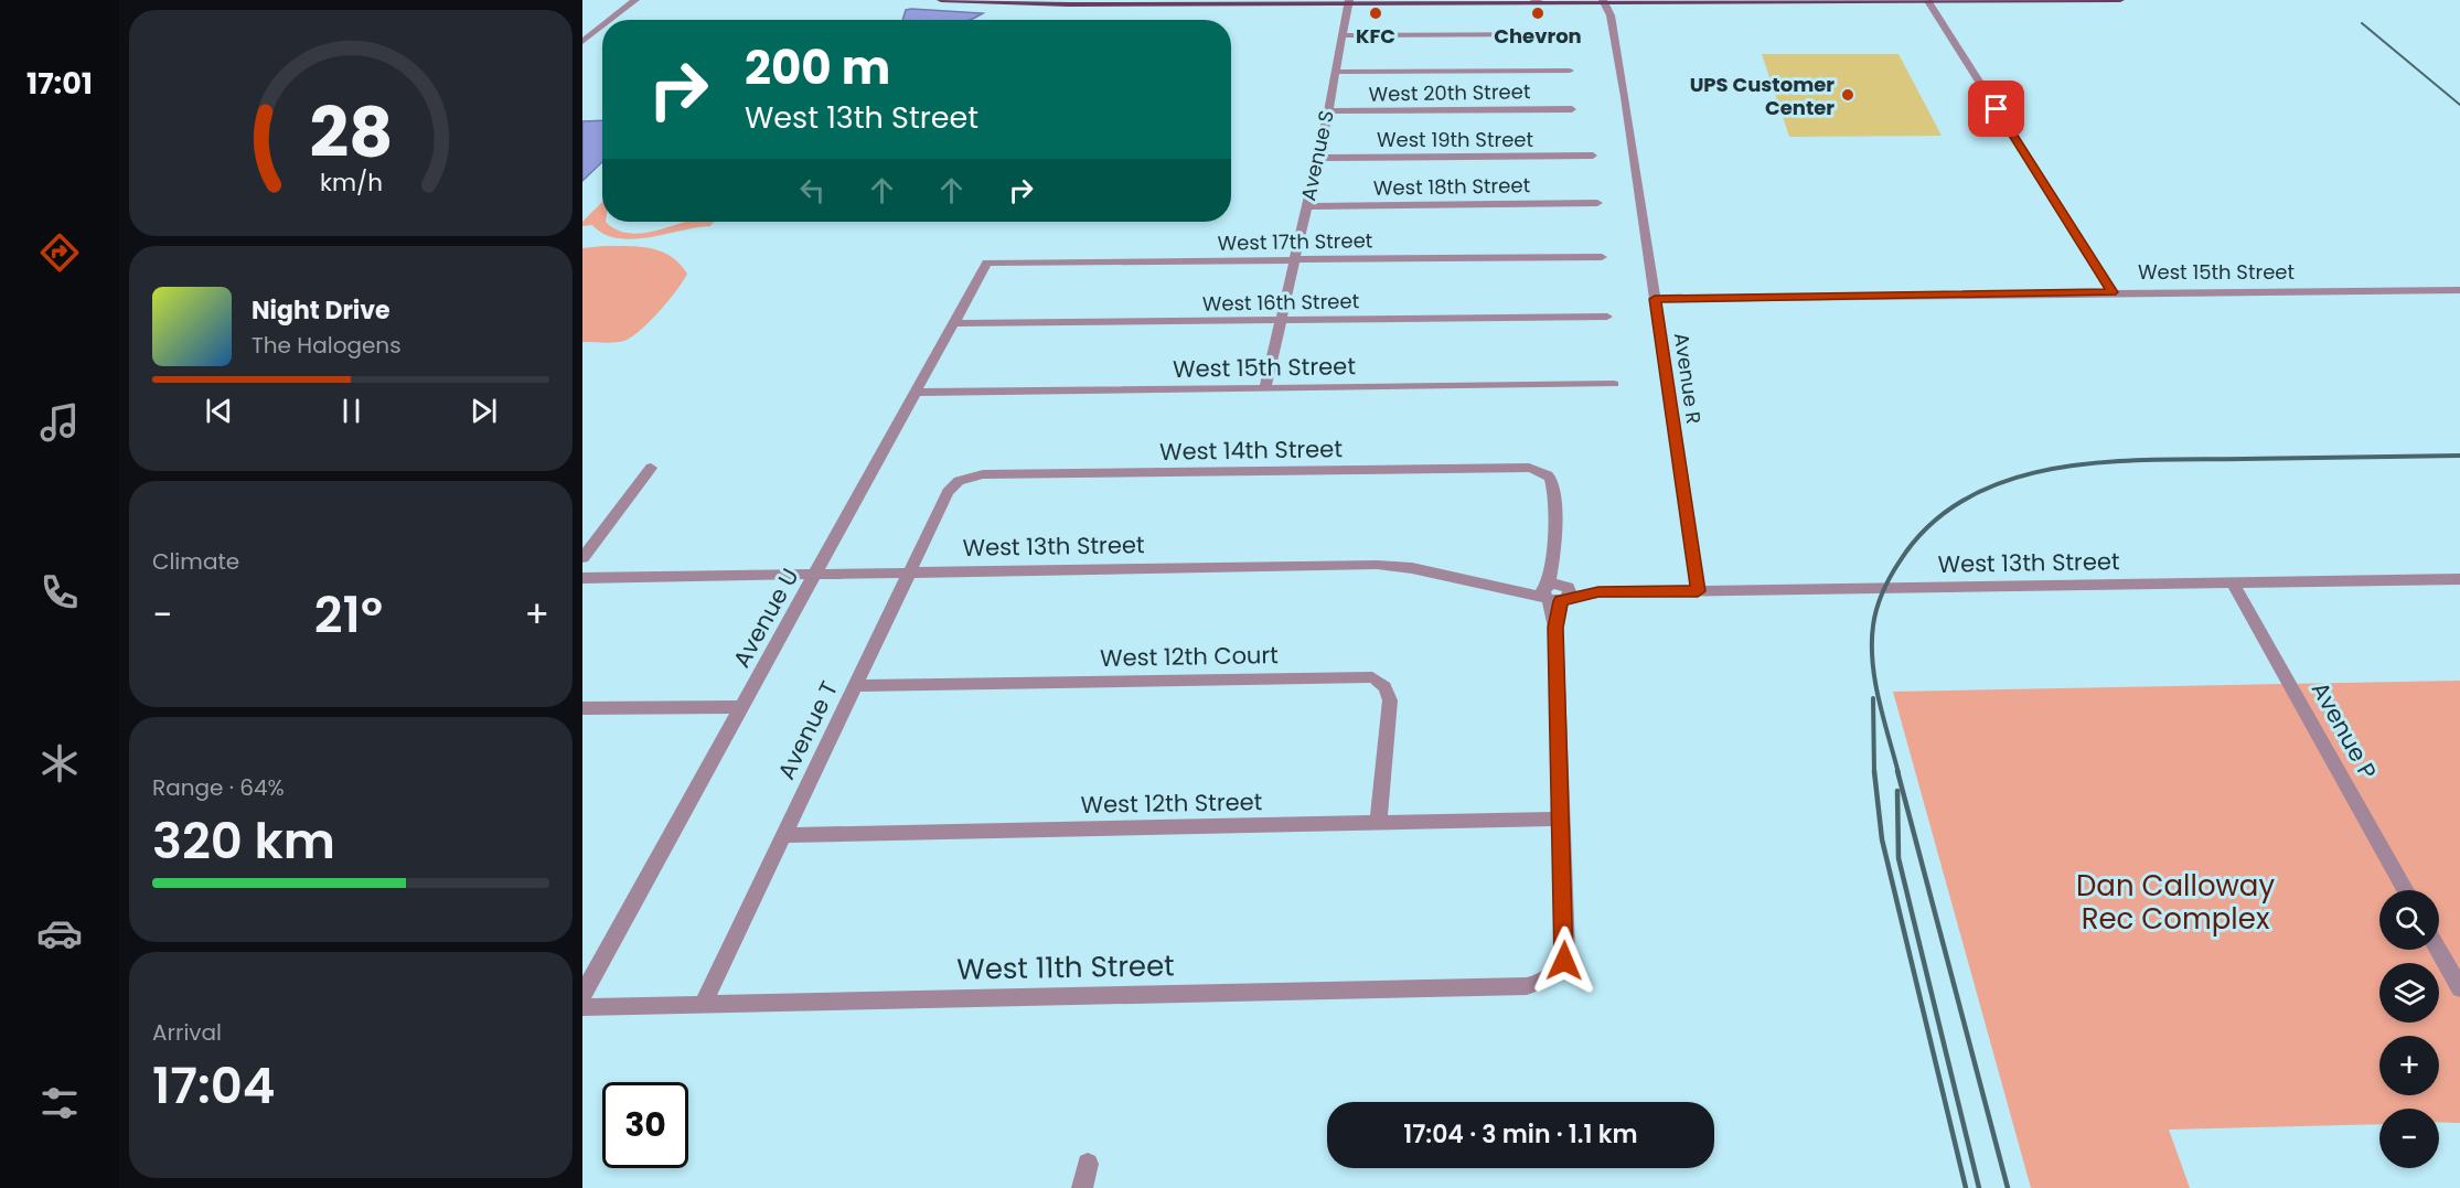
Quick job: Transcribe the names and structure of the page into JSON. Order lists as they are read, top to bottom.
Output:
{
  "streets": {
    "street": [
      "West 20th Street",
      "West 19th Street",
      "Avenue S",
      "West 18th Street",
      "West 17th Street",
      "West 15th Street",
      "West 16th Street",
      "Avenue R",
      "West 14th Street",
      "West 13th Street",
      "Avenue U",
      "West 12th Court",
      "Avenue T",
      "Avenue P",
      "West 12th Street",
      "West 11th Street"
    ]
  },
  "crossings": [
    ["West 20th Street", "Avenue S"],
    ["West 19th Street", "Avenue S"],
    ["Avenue S", "West 18th Street"],
    ["Avenue S", "West 17th Street"],
    ["Avenue S", "West 15th Street"],
    ["Avenue S", "West 16th Street"],
    ["West 17th Street", "Avenue U"],
    ["West 15th Street", "Avenue R"],
    ["West 15th Street", "Avenue U"],
    ["West 16th Street", "Avenue U"],
    ["Avenue R", "West 13th Street"],
    ["West 14th Street", "West 13th Street"],
    ["West 14th Street", "Avenue T"],
    ["West 13th Street", "Avenue U"],
    ["West 13th Street", "Avenue T"],
    ["West 13th Street", "Avenue P"],
    ["West 12th Court", "Avenue T"],
    ["West 12th Court", "West 12th Street"],
    ["Avenue T", "West 12th Street"],
    ["Avenue T", "West 11th Street"],
    ["West 12th Street", "West 11th Street"]
  ],
  "parks": ["Dan Calloway Rec Complex"],
  "places": ["KFC", "Chevron", "UPS Customer Center"],
  "page": {
    "tabs": "17:01",
    "turn": ["200 m", "West 13th Street"],
    "song": ["Night Drive", "The Halogens"],
    "tile": [
      "Climate",
      ["Range · 64%", "320 km"],
      ["Arrival", "17:04"]
    ],
    "heat": ["−", "21°", "+"],
    "map_buttons": ["+", "−"],
    "limit": "30",
    "trip": "17:04 · 3 min · 1.1 km",
    "gauge": ["28", "km/h"]
  }
}
